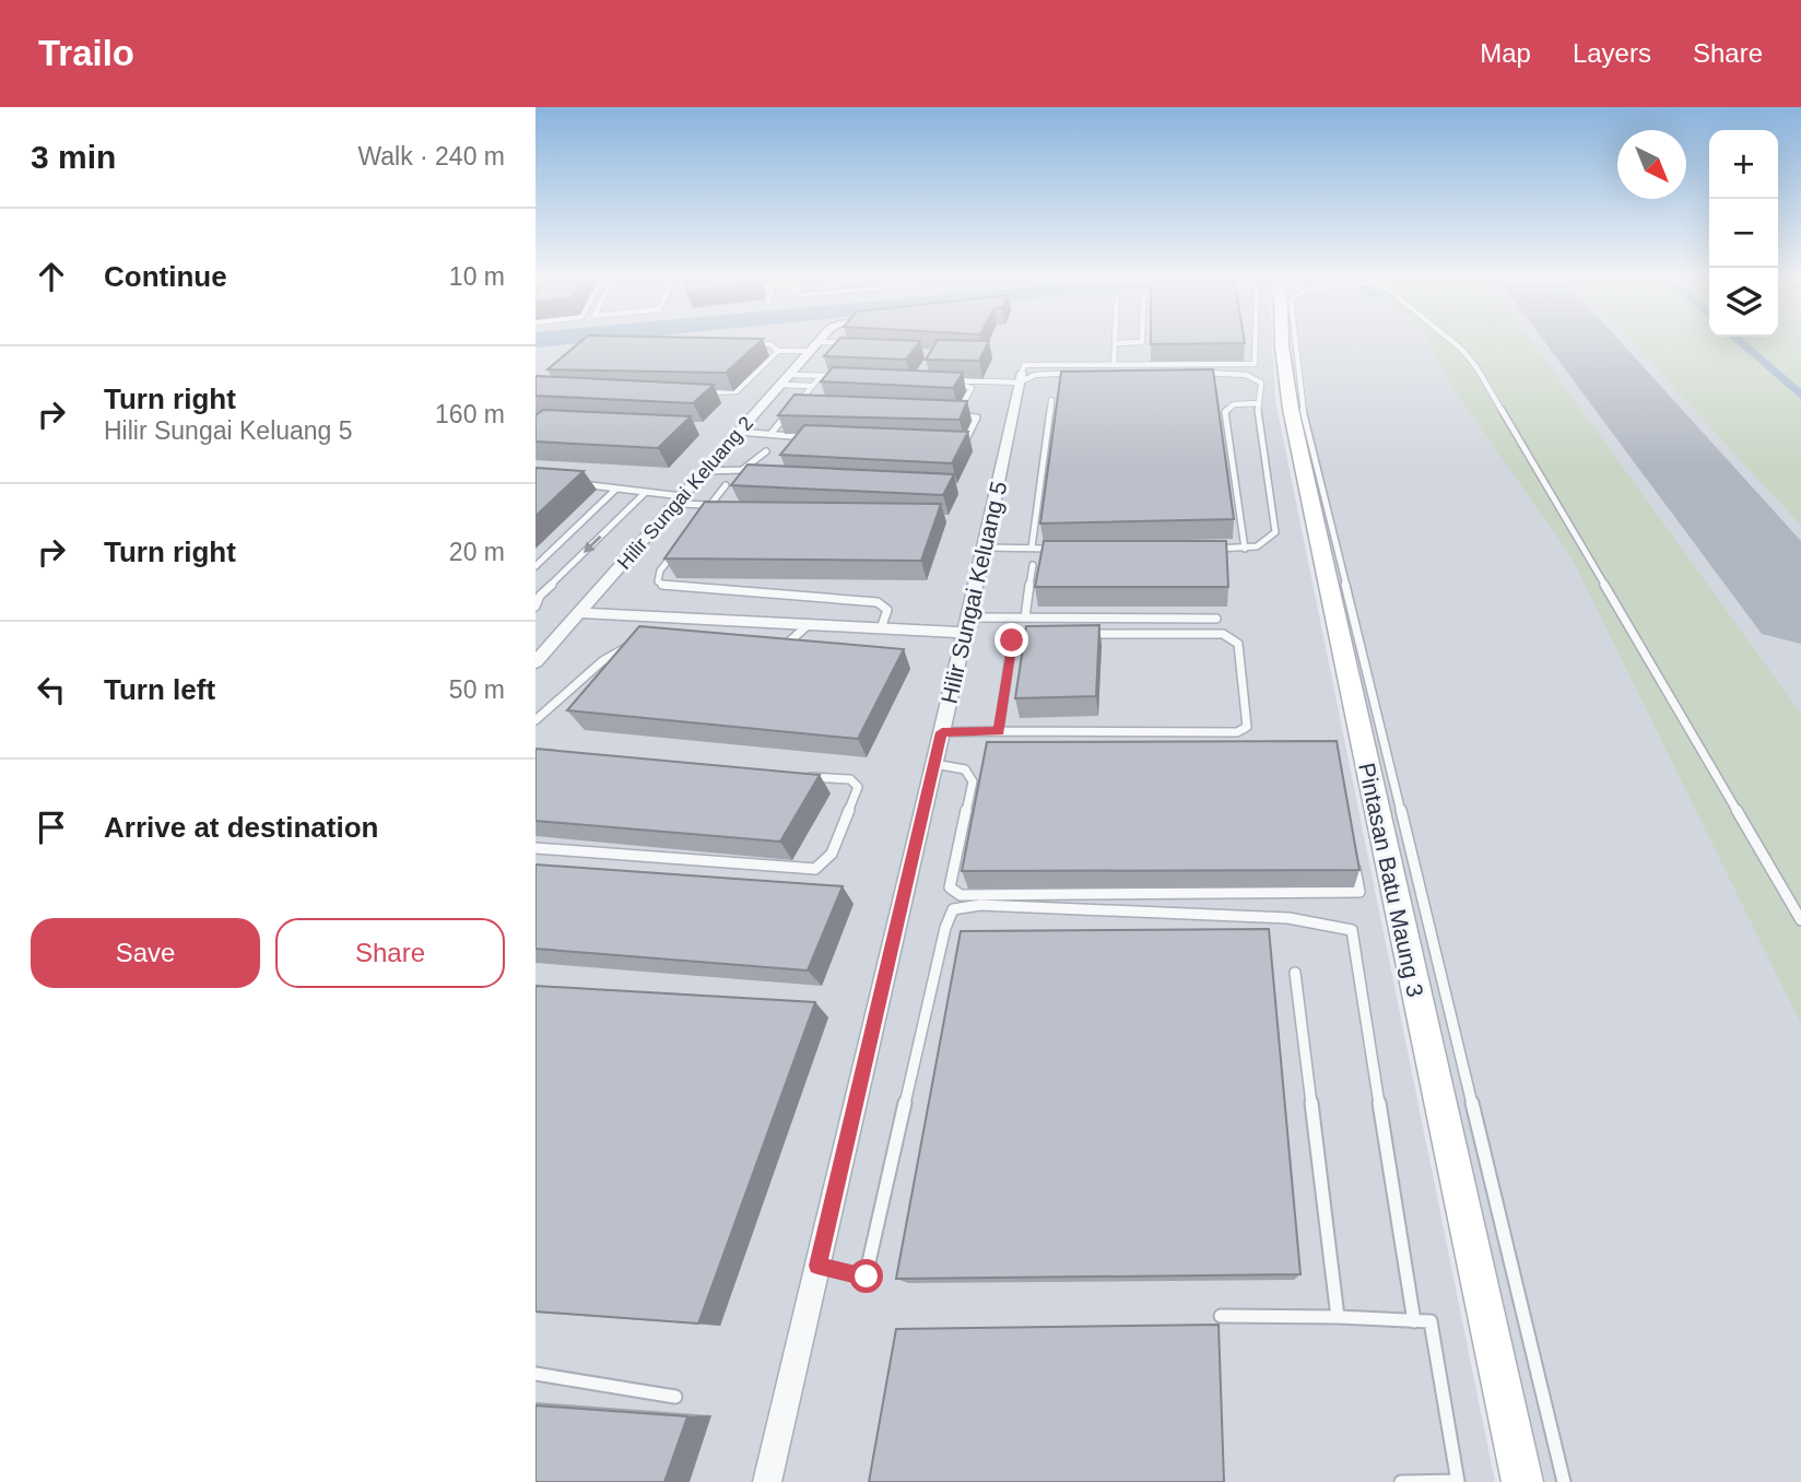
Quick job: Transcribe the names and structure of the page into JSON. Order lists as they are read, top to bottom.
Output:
{
  "streets": {
    "street": ["Hilir Sungai Keluang 2", "Hilir Sungai Keluang 5", "Pintasan Batu Maung 3"]
  },
  "north": "bottom right",
  "page": {
    "header": "Trailo",
    "nav": ["Map", "Layers", "Share"],
    "heading": ["3 min", "Walk · 240 m"],
    "map_buttons": ["+", "−"],
    "list": [
      ["Continue", "10 m"],
      ["Turn right", "Hilir Sungai Keluang 5", "160 m"],
      ["Turn right", "20 m"],
      ["Turn left", "50 m"],
      "Arrive at destination"
    ],
    "buttons": ["Save", "Share"]
  }
}
